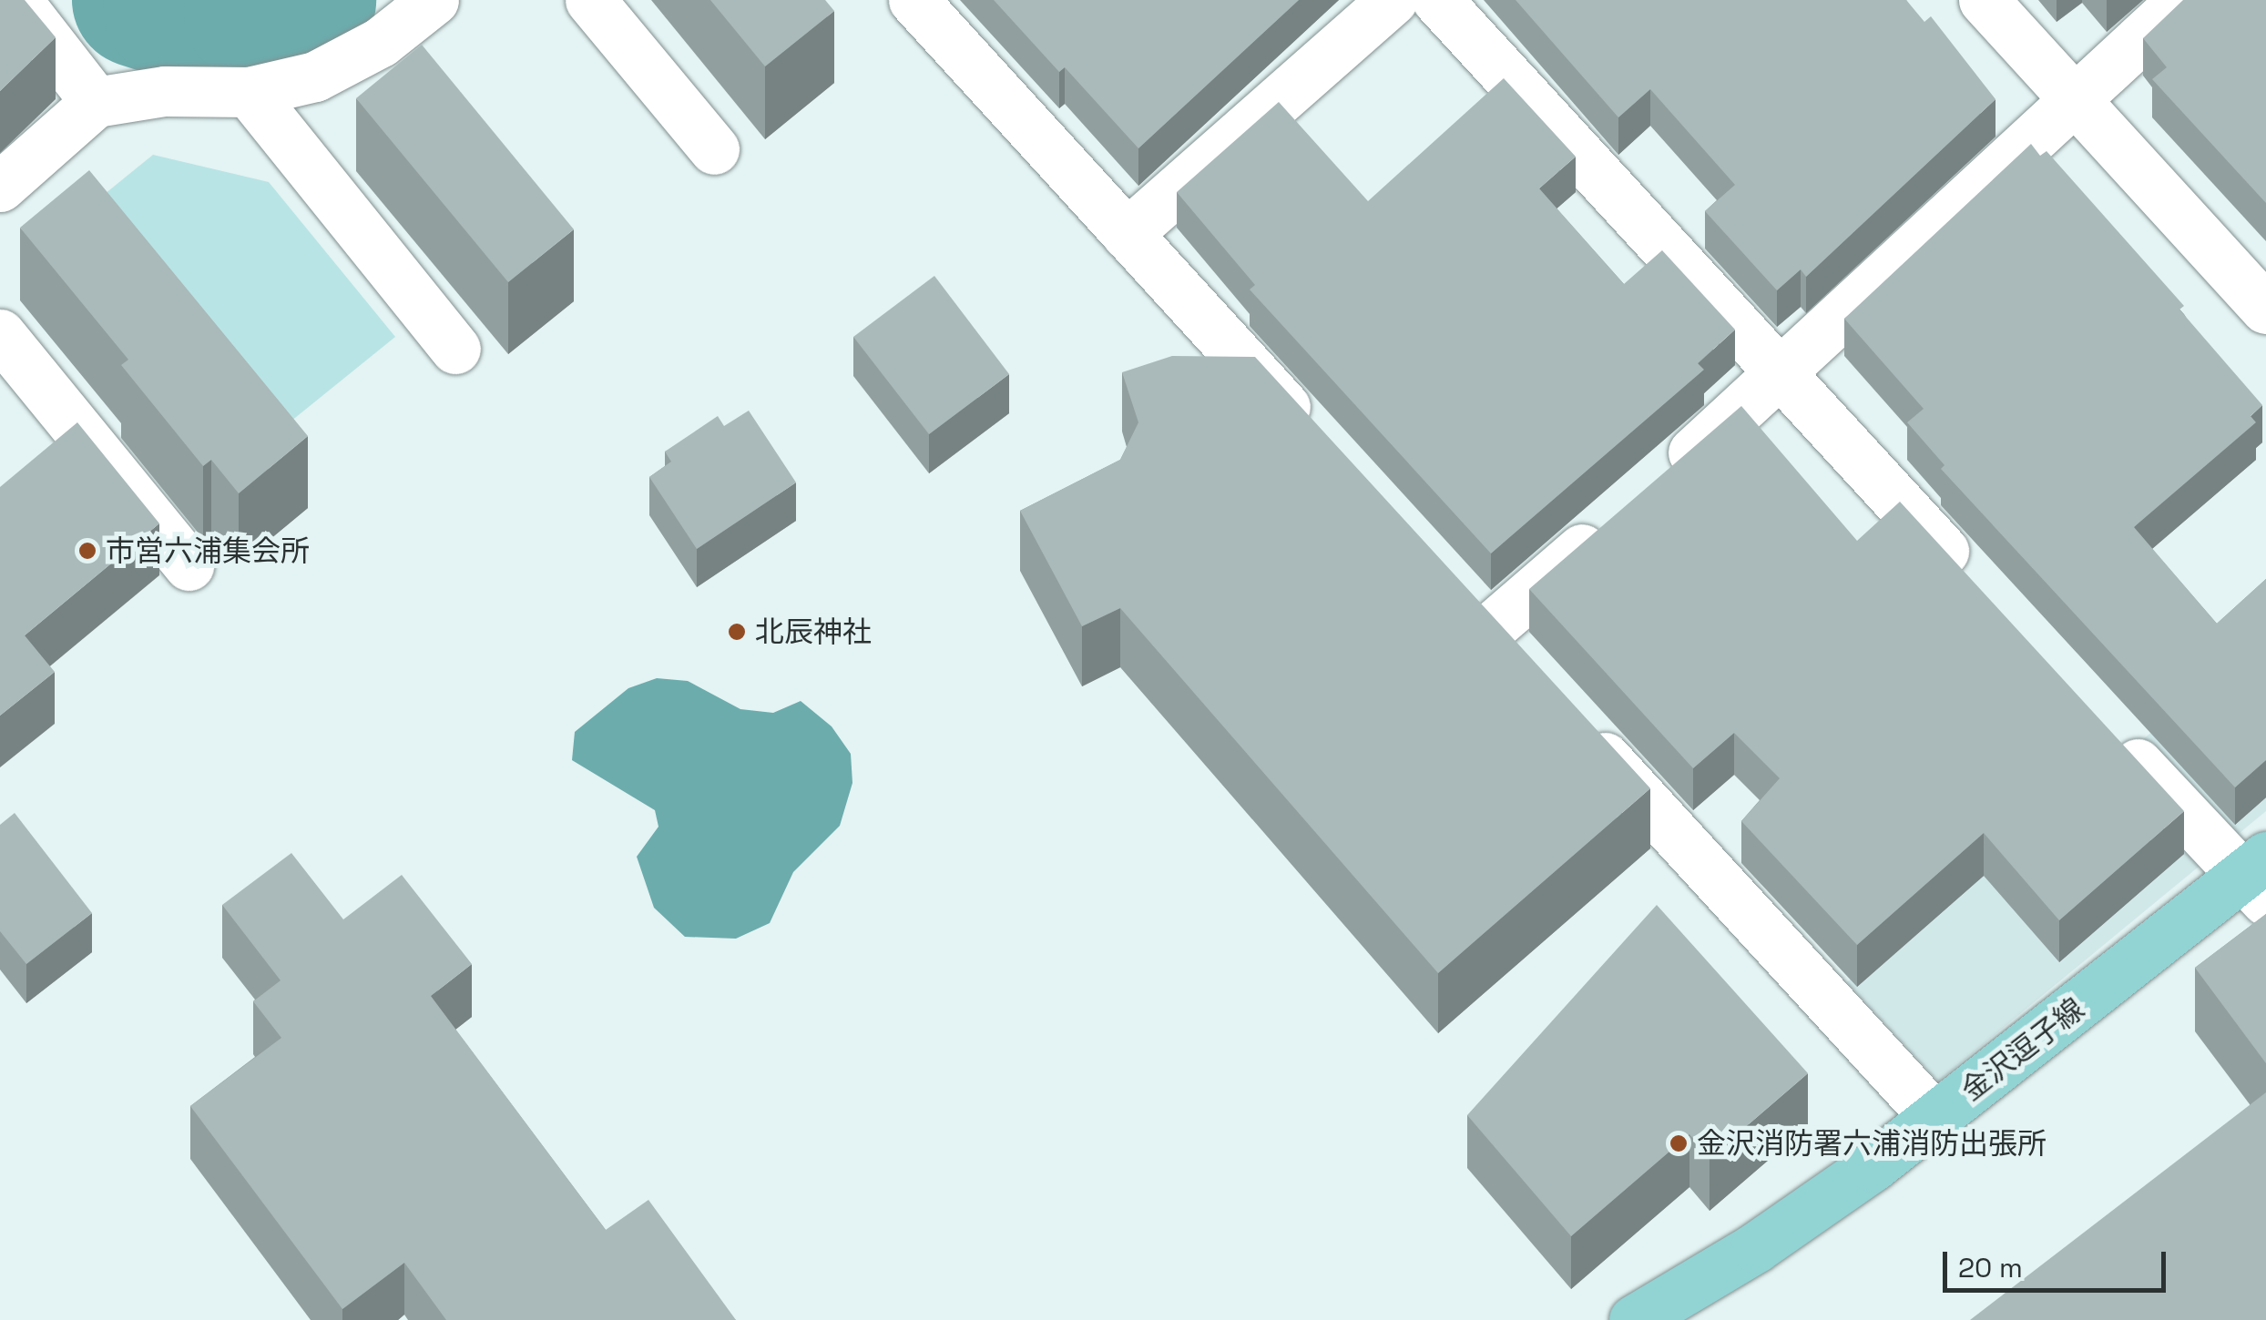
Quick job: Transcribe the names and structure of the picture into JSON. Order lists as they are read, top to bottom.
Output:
{
  "streets": {
    "main road": ["金沢逗子線"]
  },
  "places": ["市営六浦集会所", "北辰神社", "金沢消防署六浦消防出張所"],
  "scale_bar": "20 m"
}
